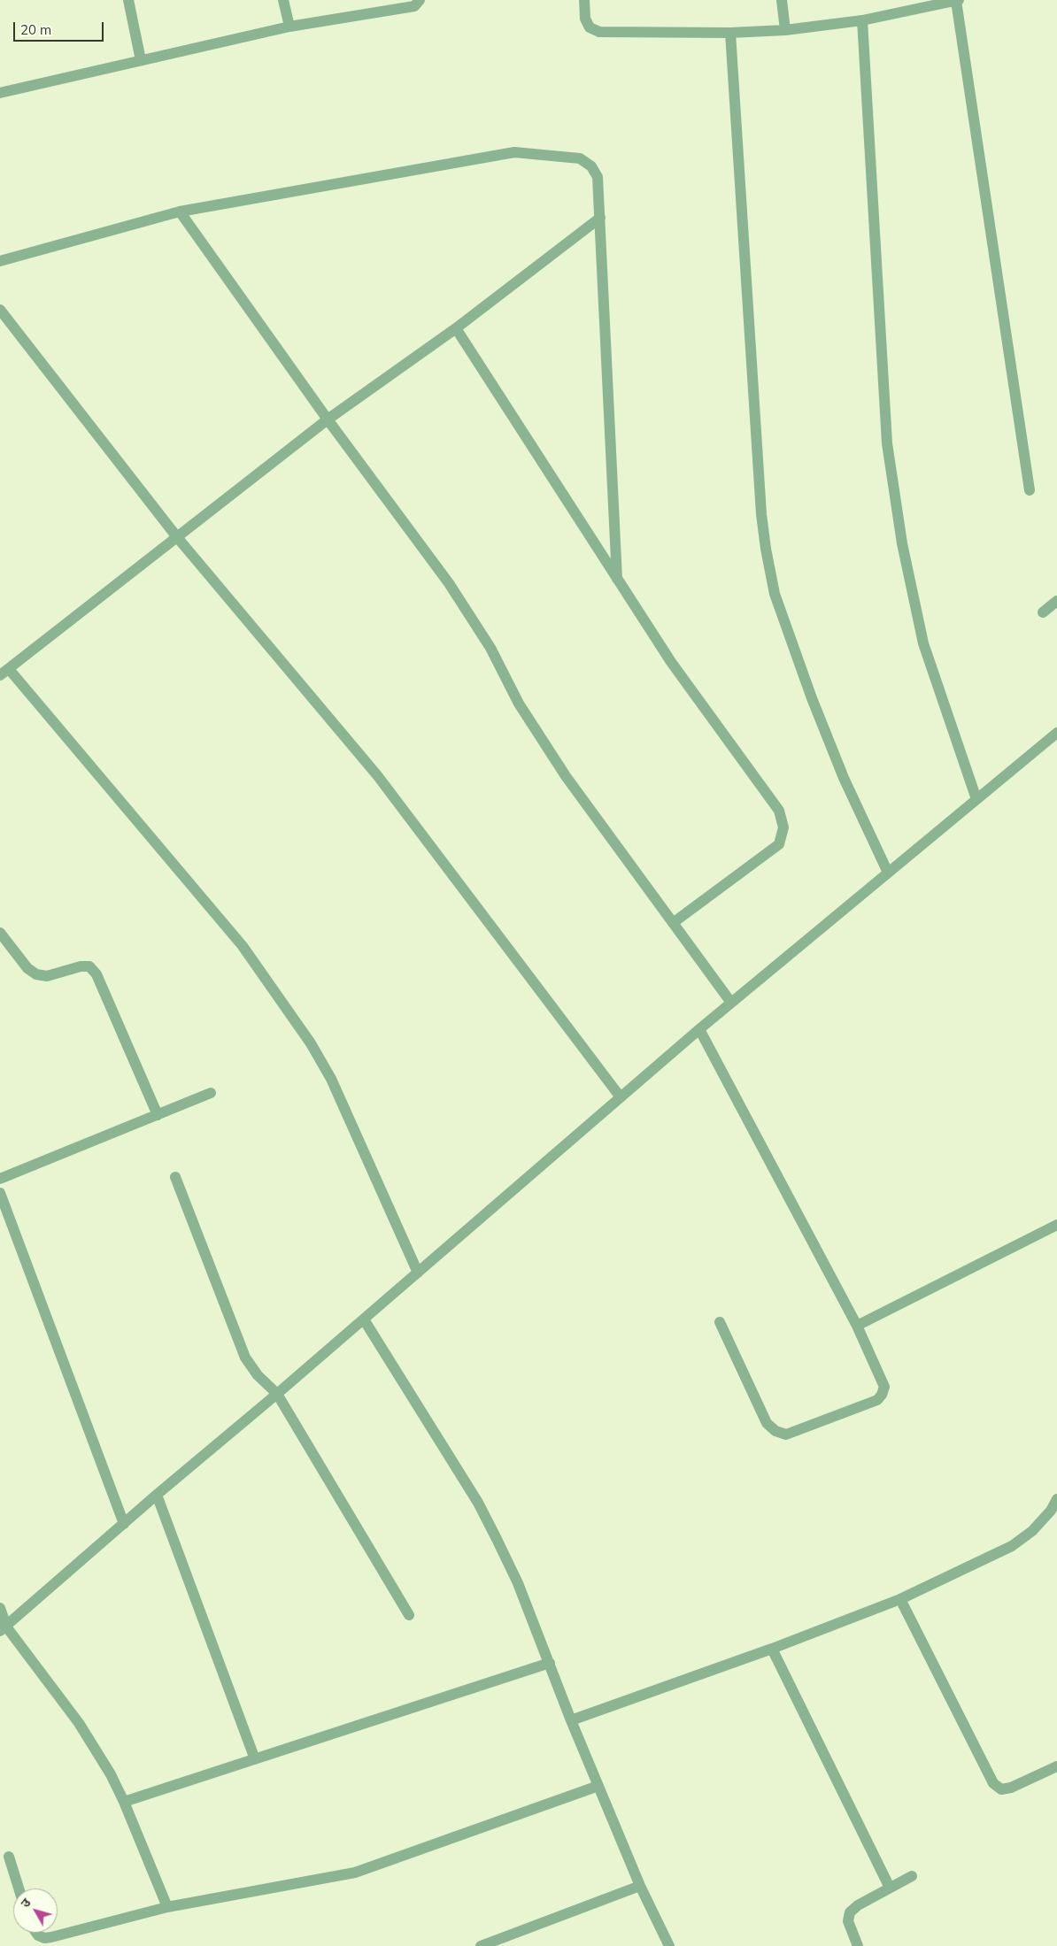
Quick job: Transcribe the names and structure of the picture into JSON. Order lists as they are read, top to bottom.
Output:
{
  "scale_bar": "20 m",
  "north": "top left"
}
